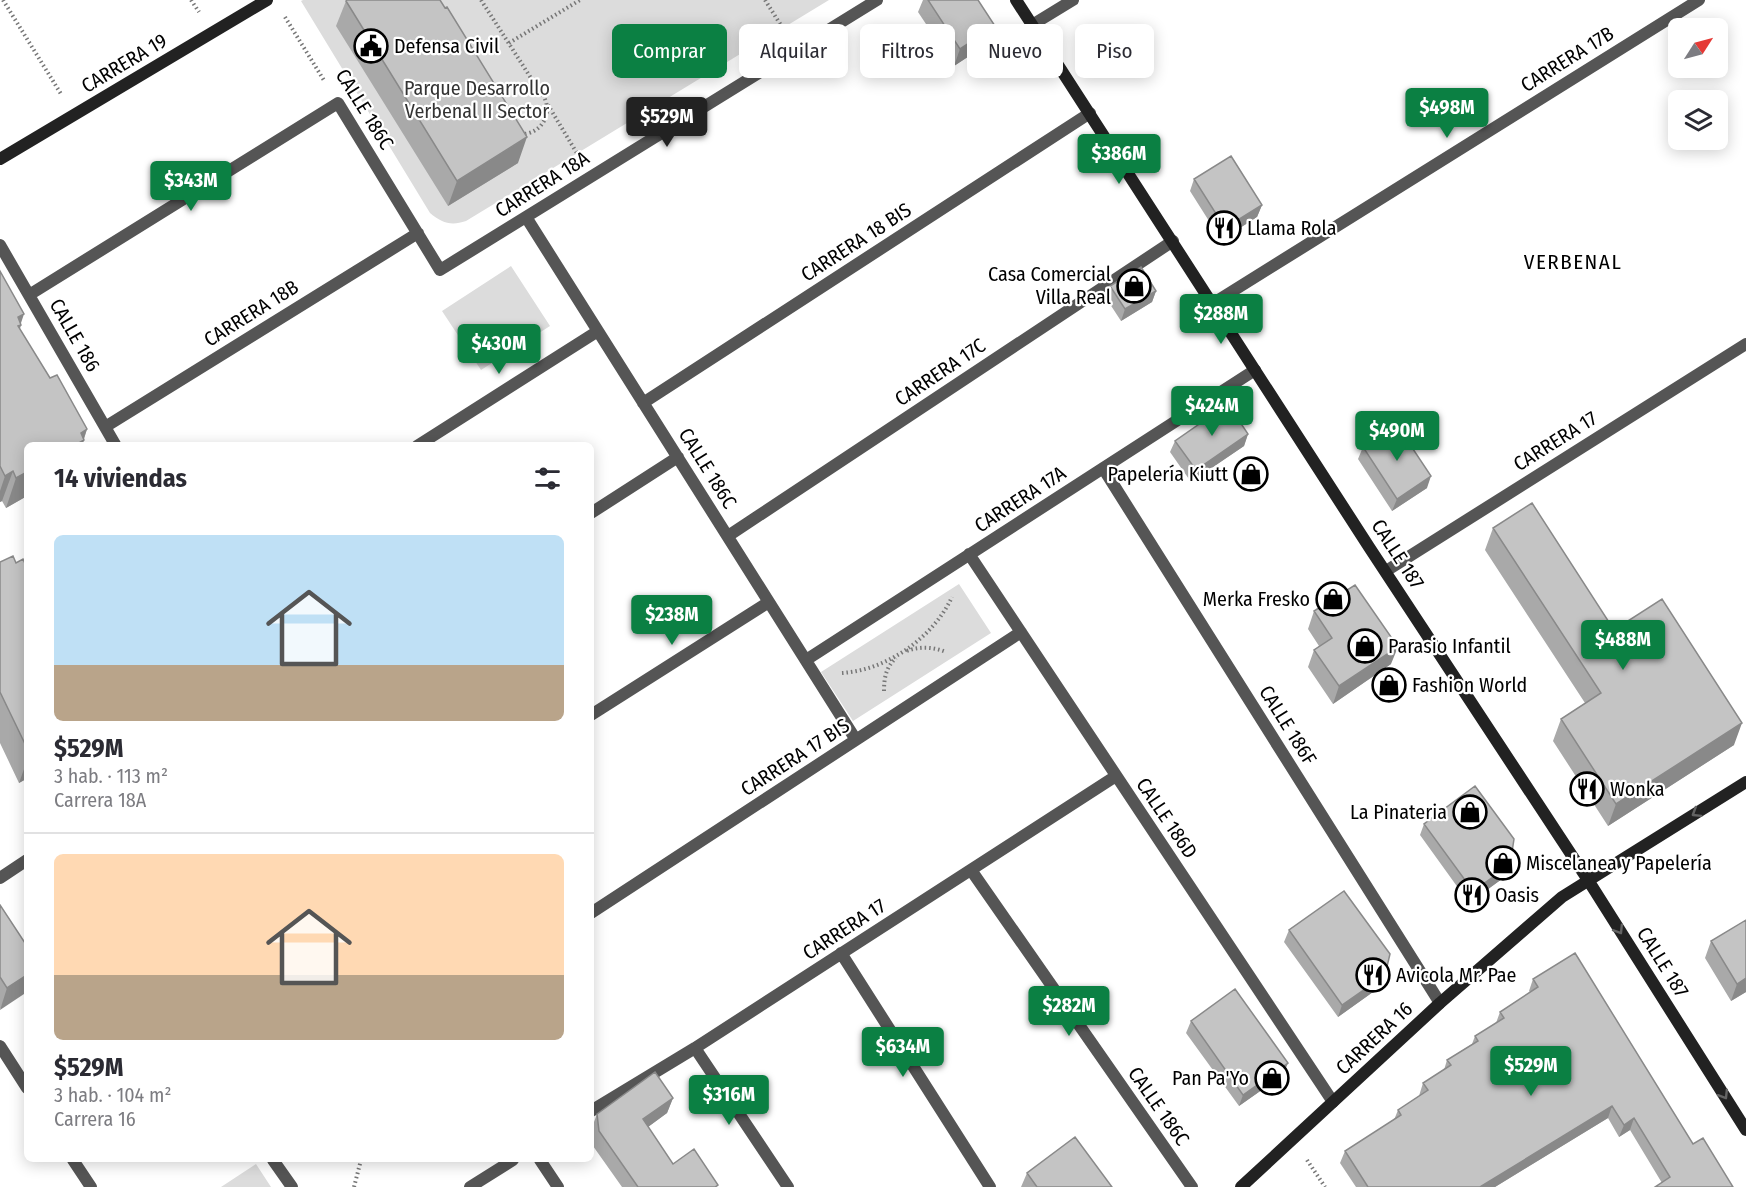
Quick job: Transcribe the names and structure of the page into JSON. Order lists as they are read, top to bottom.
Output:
{
  "streets": {
    "street": [
      "CARRERA 17B",
      "CARRERA 19",
      "CALLE 186C",
      "CARRERA 18A",
      "CARRERA 18 BIS",
      "CARRERA 18B",
      "CALLE 186",
      "CARRERA 17C",
      "CARRERA 17",
      "CARRERA 17A",
      "CALLE 187",
      "CALLE 186F",
      "CARRERA 17 BIS",
      "CALLE 186D",
      "CARRERA 16"
    ]
  },
  "crossings": [
    ["CARRERA 17B", "CALLE 187"],
    ["CALLE 186C", "CARRERA 18A"],
    ["CALLE 186C", "CARRERA 18 BIS"],
    ["CALLE 186C", "CARRERA 18B"],
    ["CALLE 186C", "CARRERA 17C"],
    ["CALLE 186C", "CARRERA 17"],
    ["CALLE 186C", "CARRERA 17A"],
    ["CALLE 186C", "CARRERA 17 BIS"],
    ["CARRERA 18 BIS", "CALLE 187"],
    ["CARRERA 18B", "CALLE 186"],
    ["CARRERA 17C", "CALLE 187"],
    ["CARRERA 17", "CALLE 187"],
    ["CARRERA 17", "CALLE 186D"],
    ["CARRERA 17A", "CALLE 187"],
    ["CARRERA 17A", "CALLE 186F"],
    ["CARRERA 17A", "CALLE 186D"],
    ["CALLE 187", "CARRERA 16"],
    ["CALLE 186F", "CARRERA 16"],
    ["CARRERA 17 BIS", "CALLE 186D"],
    ["CALLE 186D", "CARRERA 16"]
  ],
  "districts": ["VERBENAL"],
  "parks": ["Parque Desarrollo Verbenal II Sector"],
  "places": {
    "public building": ["Defensa Civil"],
    "restaurant": [
      "Llama Rola",
      "Wonka",
      "Oasis",
      "Avicola Mr. Pae"
    ],
    "shop": [
      "Casa Comercial Villa Real",
      "Papelería Kiutt",
      "Merka Fresko",
      "Parasio Infantil",
      "Fashion World",
      "La Pinateria",
      "Miscelanea y Papelería",
      "Pan Pa'Yo"
    ]
  },
  "north": "top right",
  "page": {
    "chip": [
      "Comprar",
      "Alquilar",
      "Filtros",
      "Nuevo",
      "Piso"
    ],
    "price": [
      "$498M",
      "$529M",
      "$386M",
      "$343M",
      "$288M",
      "$430M",
      "$424M",
      "$490M",
      "$238M",
      "$488M",
      "$282M",
      "$634M",
      "$529M",
      "$316M"
    ],
    "heading": "14 viviendas",
    "list": [
      {
        "name": "$529M",
        "note": "3 hab. · 113 m² · Carrera 18A"
      },
      {
        "name": "$529M",
        "note": "3 hab. · 104 m² · Carrera 16"
      }
    ]
  }
}
